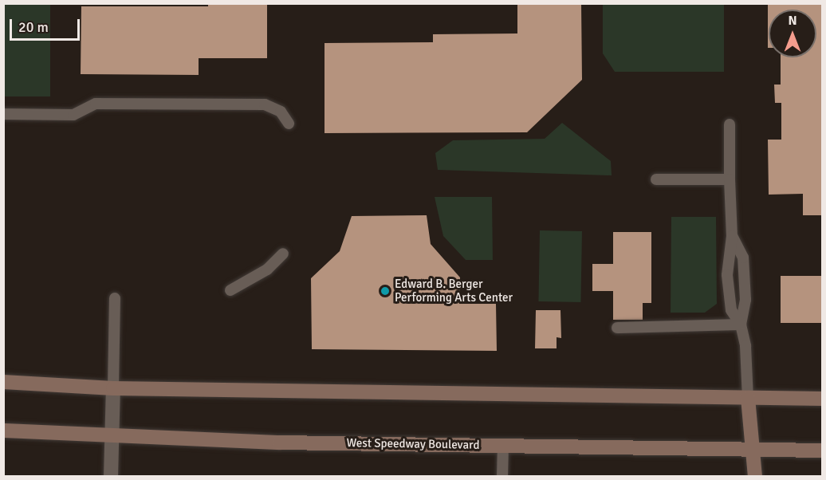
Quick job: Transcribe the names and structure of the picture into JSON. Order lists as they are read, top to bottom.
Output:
{
  "streets": {
    "main road": ["West Speedway Boulevard"]
  },
  "places": ["Edward B. Berger Performing Arts Center"],
  "scale_bar": "20 m",
  "north": "top"
}
